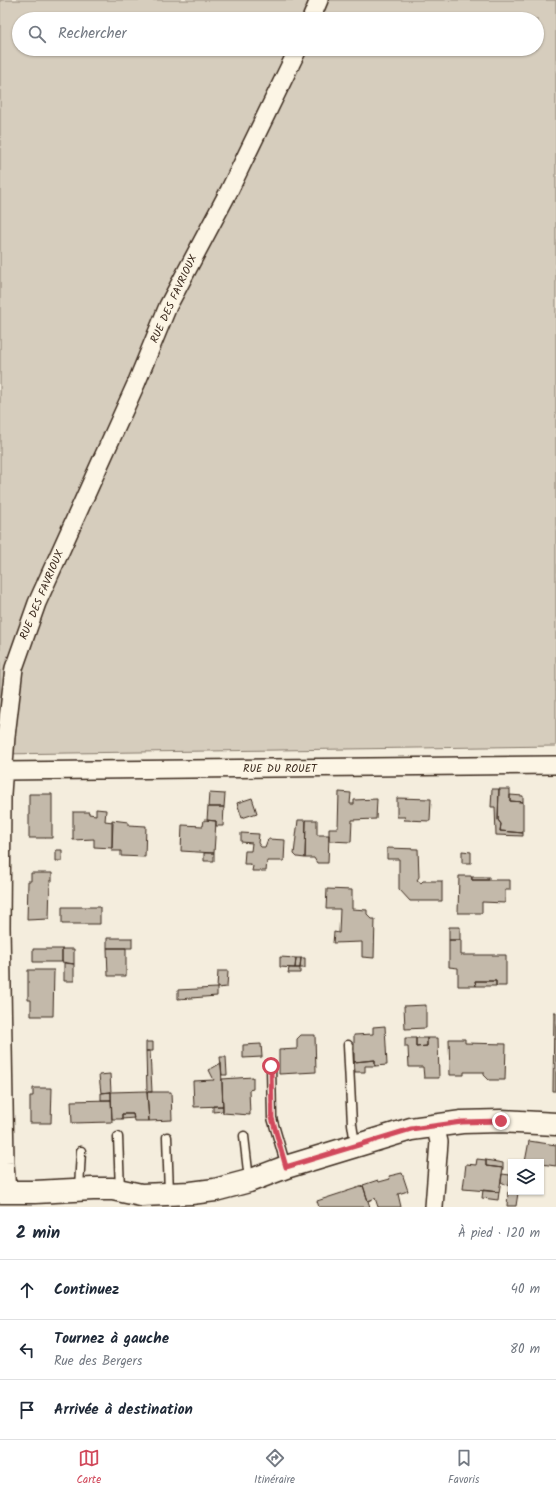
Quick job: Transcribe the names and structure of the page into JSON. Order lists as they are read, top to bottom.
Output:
{
  "streets": {
    "street": ["RUE DES FAVRIOUX", "RUE DU ROUET"]
  },
  "crossings": [
    ["RUE DES FAVRIOUX", "RUE DU ROUET"]
  ],
  "page": {
    "search": "Rechercher",
    "heading": ["2 min", "À pied · 120 m"],
    "list": [
      ["Continuez", "40 m"],
      ["Tournez à gauche", "Rue des Bergers", "80 m"],
      "Arrivée à destination"
    ],
    "nav": ["Carte", "Itinéraire", "Favoris"]
  }
}
